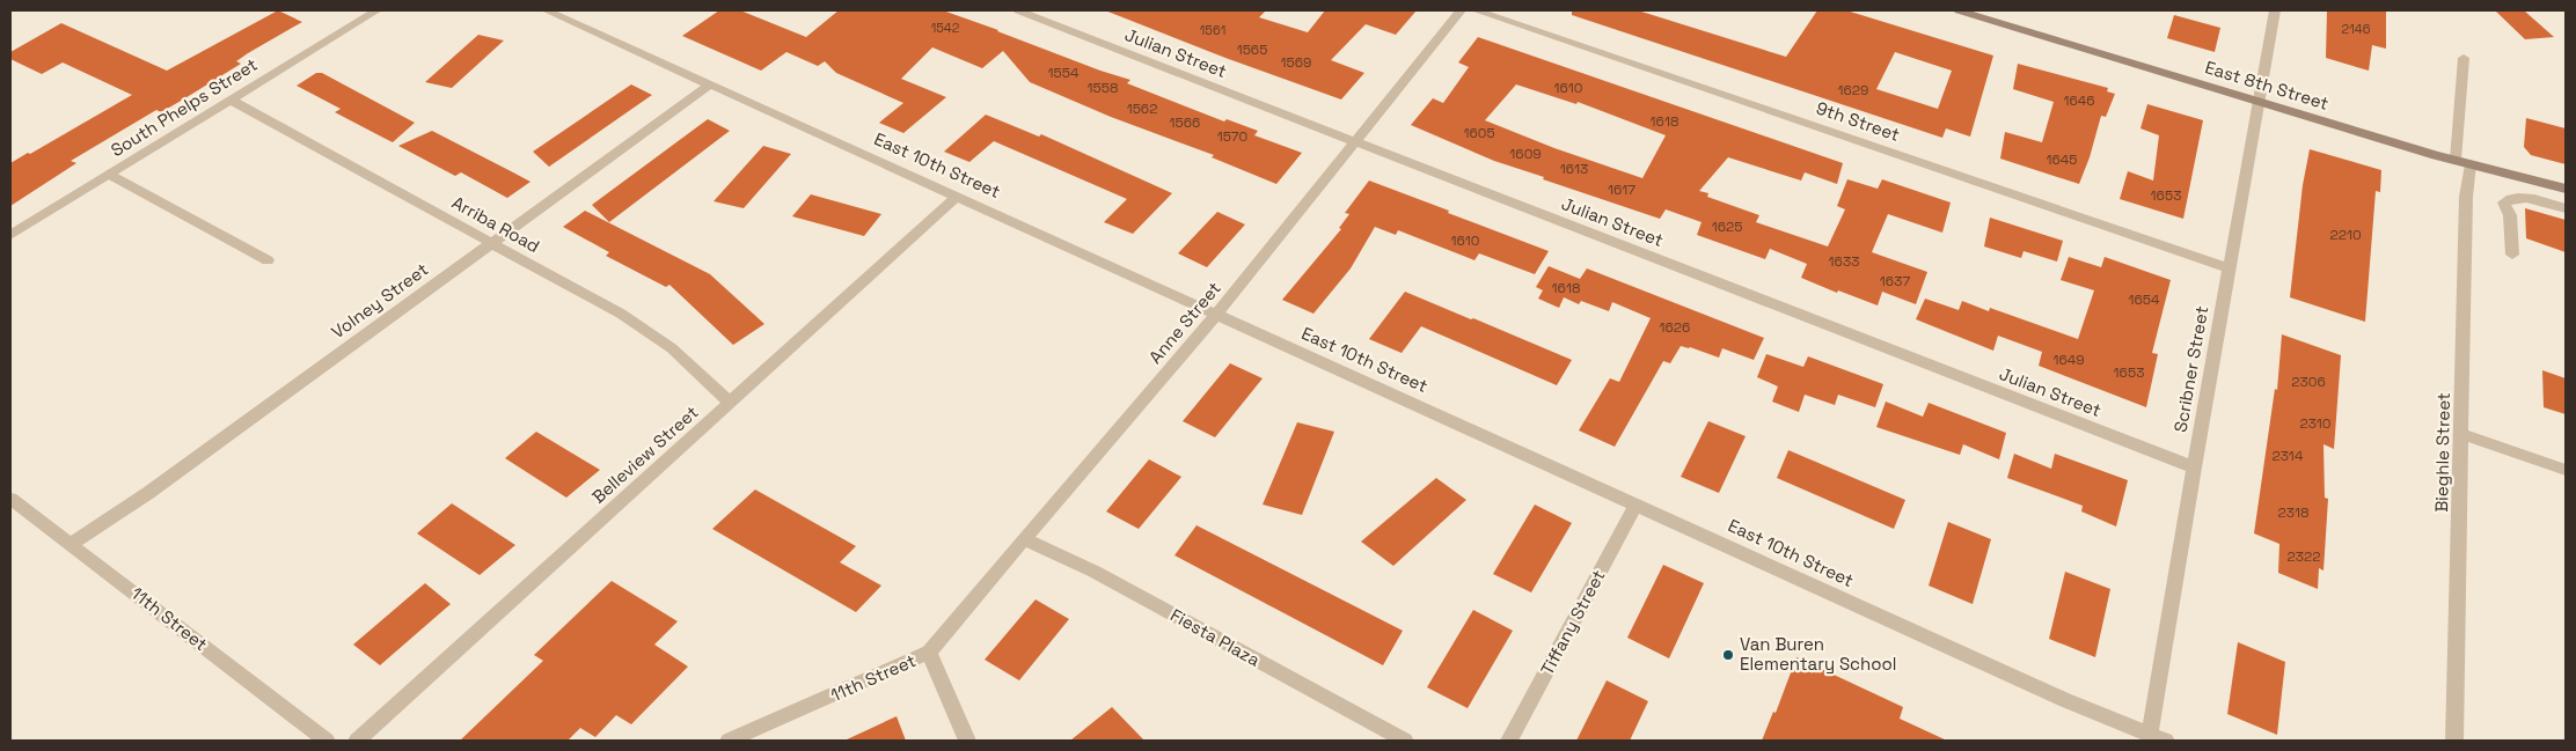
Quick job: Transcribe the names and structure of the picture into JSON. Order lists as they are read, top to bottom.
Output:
{
  "streets": {
    "street": [
      "Julian Street",
      "East 8th Street",
      "South Phelps Street",
      "9th Street",
      "East 10th Street",
      "Arriba Road",
      "Volney Street",
      "Anne Street",
      "Scribner Street",
      "Bieghle Street",
      "Belleview Street",
      "11th Street",
      "Tiffany Street",
      "Fiesta Plaza"
    ]
  },
  "crossings": [
    ["Julian Street", "Anne Street"],
    ["Julian Street", "Scribner Street"],
    ["East 8th Street", "Scribner Street"],
    ["East 8th Street", "Bieghle Street"],
    ["South Phelps Street", "Arriba Road"],
    ["9th Street", "Scribner Street"],
    ["East 10th Street", "Volney Street"],
    ["East 10th Street", "Anne Street"],
    ["East 10th Street", "Scribner Street"],
    ["East 10th Street", "Belleview Street"],
    ["East 10th Street", "Tiffany Street"],
    ["Arriba Road", "Volney Street"],
    ["Arriba Road", "Belleview Street"],
    ["Volney Street", "11th Street"],
    ["Anne Street", "11th Street"],
    ["Anne Street", "Fiesta Plaza"]
  ],
  "places": ["Van Buren Elementary School"],
  "house_numbers": [
    "1542",
    "2146",
    "1561",
    "1565",
    "1569",
    "1554",
    "1558",
    "1610",
    "1629",
    "1646",
    "1562",
    "1618",
    "1566",
    "1605",
    "1570",
    "1609",
    "1645",
    "1613",
    "1617",
    "1653",
    "1625",
    "2210",
    "1610",
    "1633",
    "1637",
    "1618",
    "1654",
    "1626",
    "1649",
    "1653",
    "2306",
    "2310",
    "2314",
    "2318",
    "2322"
  ]
}
